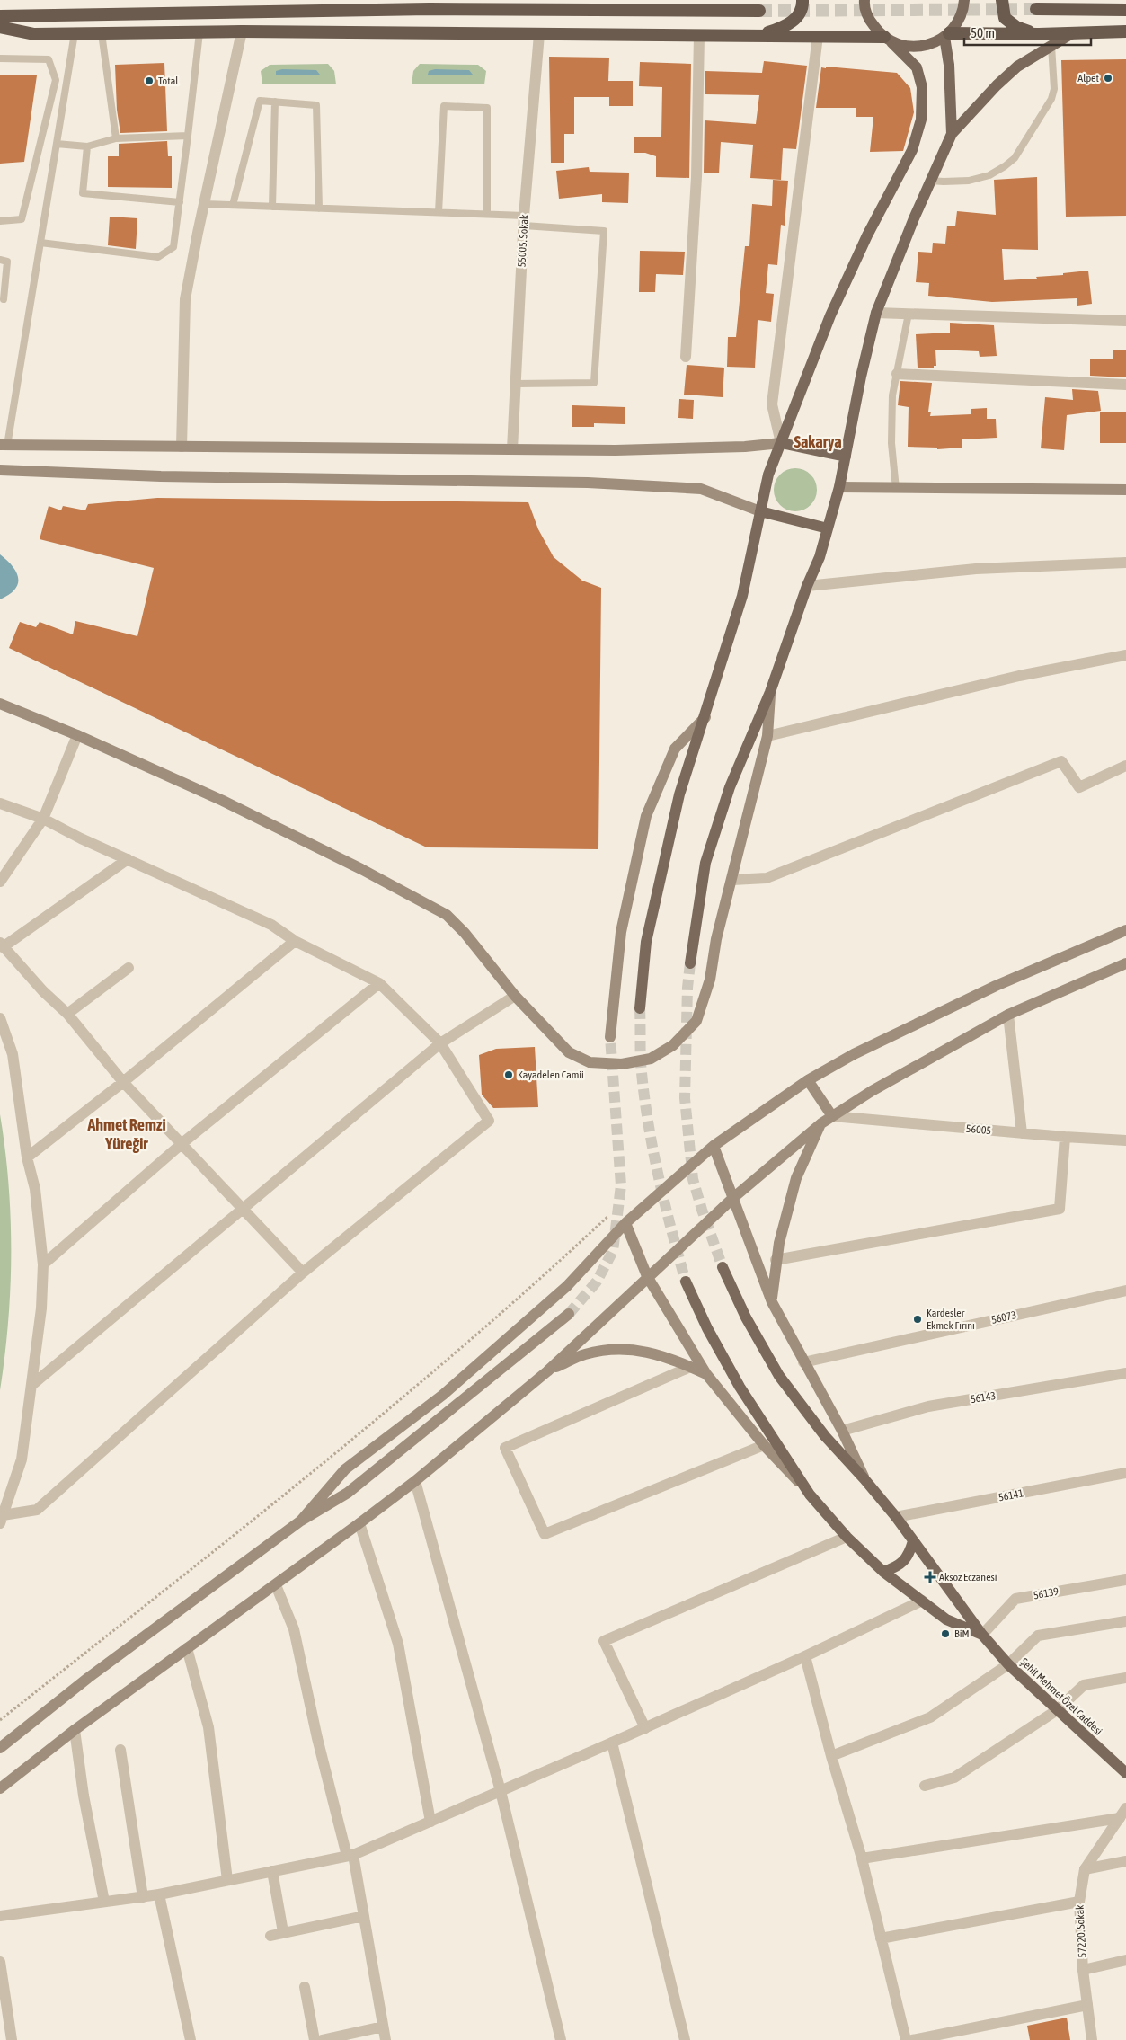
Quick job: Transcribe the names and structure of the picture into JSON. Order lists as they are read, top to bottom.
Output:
{
  "streets": {
    "main road": ["Şehit Mehmet Özel Caddesi"],
    "street": [
      "55005. Sokak",
      "56005",
      "56073",
      "56143",
      "56141",
      "56139",
      "57220. Sokak"
    ]
  },
  "crossings": [
    ["56141", "Şehit Mehmet Özel Caddesi"],
    ["56139", "Şehit Mehmet Özel Caddesi"]
  ],
  "districts": ["Sakarya", "Ahmet Remzi Yüreğir"],
  "places": {
    "other": [
      "Alpet",
      "Total",
      "Kayadelen Camii",
      "Kardesler Ekmek Fırını",
      "BiM"
    ],
    "health": ["Aksoz Eczanesi"]
  },
  "scale_bar": "50 m"
}
